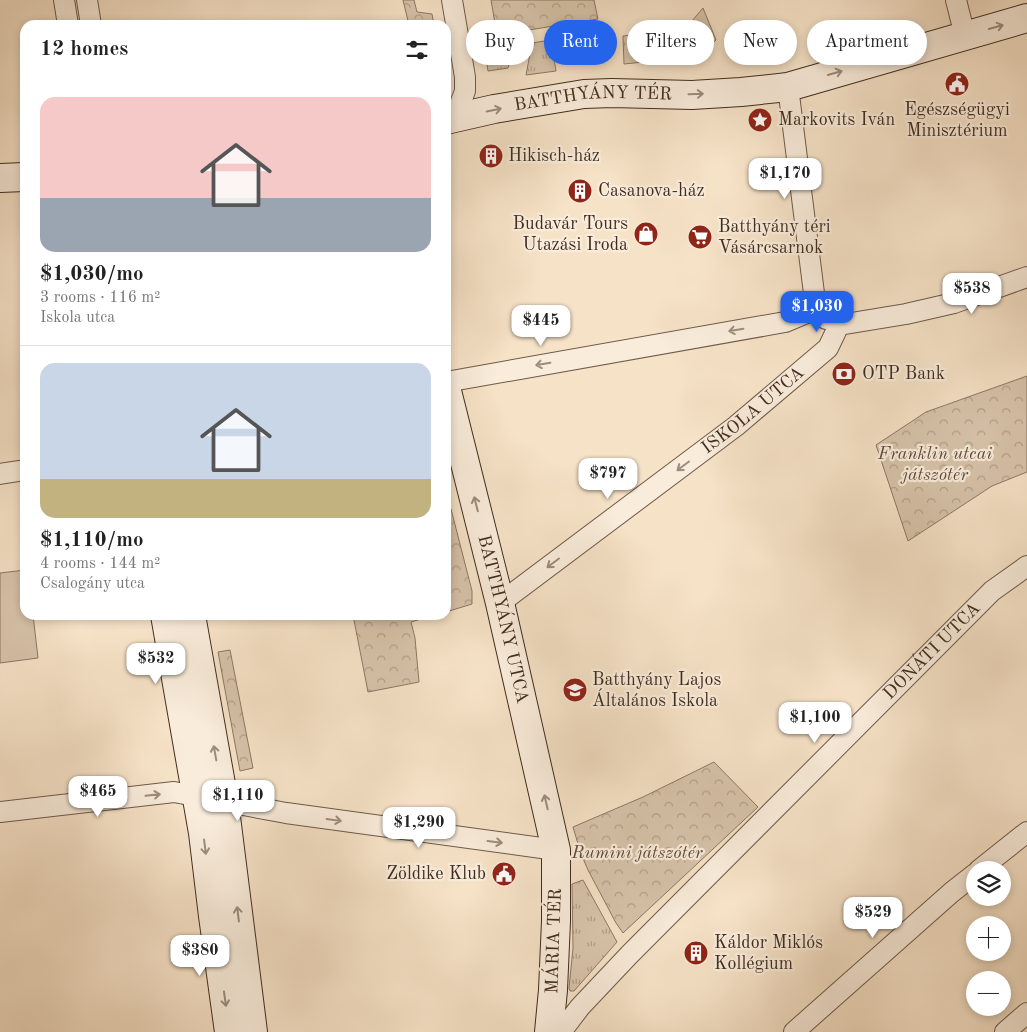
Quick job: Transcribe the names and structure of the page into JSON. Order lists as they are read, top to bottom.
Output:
{
  "streets": {
    "street": [
      "BATTHYÁNY TÉR",
      "ISKOLA UTCA",
      "BATTHYÁNY UTCA",
      "DONÁTI UTCA",
      "MÁRIA TÉR"
    ]
  },
  "crossings": [
    ["ISKOLA UTCA", "BATTHYÁNY UTCA"],
    ["BATTHYÁNY UTCA", "MÁRIA TÉR"],
    ["DONÁTI UTCA", "MÁRIA TÉR"]
  ],
  "one_way": ["BATTHYÁNY TÉR", "ISKOLA UTCA", "BATTHYÁNY UTCA"],
  "parks": ["Franklin utcai játszótér", "Rumini játszótér"],
  "places": {
    "public building": ["Egészségügyi Minisztérium", "Zöldike Klub"],
    "place": ["Markovits Iván"],
    "building": ["Hikisch-ház", "Casanova-ház", "Káldor Miklós Kollégium"],
    "shop": ["Budavár Tours Utazási Iroda"],
    "supermarket": ["Batthyány téri Vásárcsarnok"],
    "bank": ["OTP Bank"],
    "school or university": ["Batthyány Lajos Általános Iskola"]
  },
  "page": {
    "chip": [
      "Buy",
      "Rent",
      "Filters",
      "New",
      "Apartment"
    ],
    "heading": "12 homes",
    "list": [
      {
        "name": "$1,030/mo",
        "note": "3 rooms · 116 m² · Iskola utca"
      },
      {
        "name": "$1,110/mo",
        "note": "4 rooms · 144 m² · Csalogány utca"
      }
    ],
    "price": [
      "$1,170",
      "$538",
      "$1,030",
      "$445",
      "$797",
      "$532",
      "$1,100",
      "$465",
      "$1,110",
      "$1,290",
      "$529",
      "$380"
    ],
    "map_buttons": ["+", "−"]
  }
}
